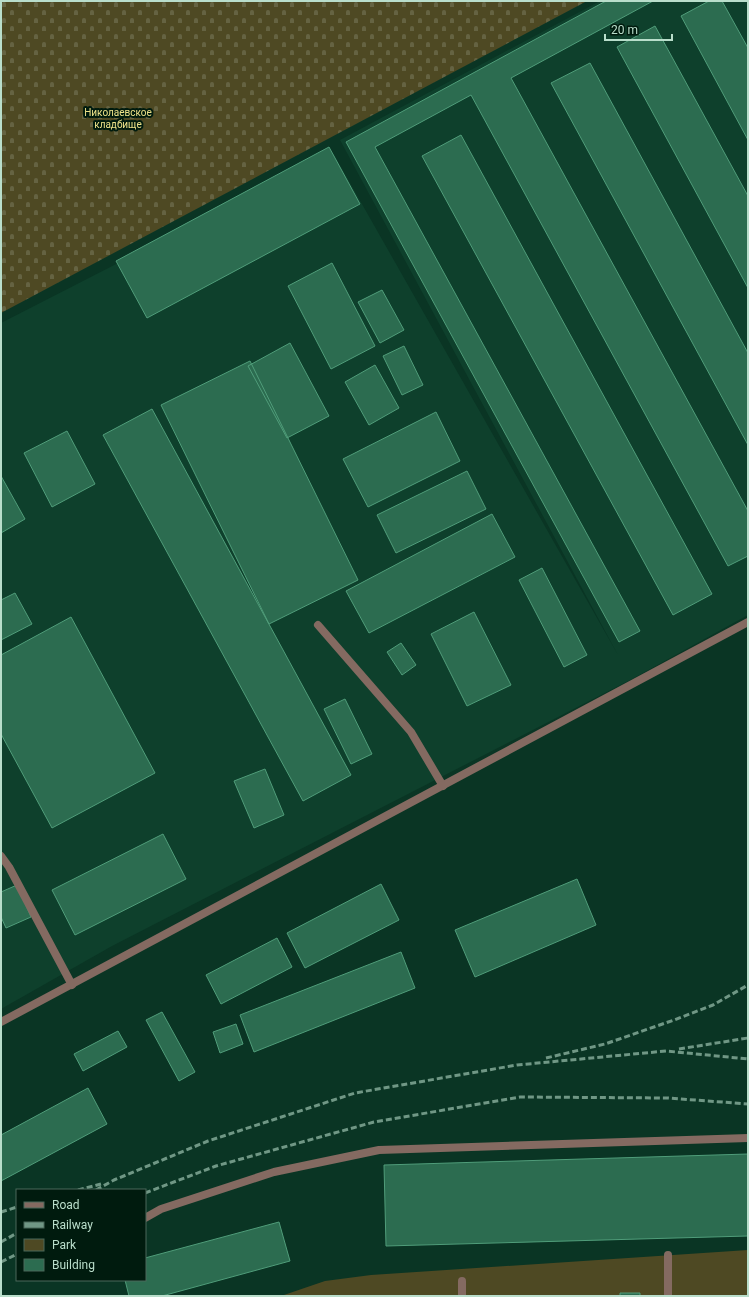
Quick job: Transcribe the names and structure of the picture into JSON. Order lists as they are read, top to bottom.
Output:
{
  "parks": ["Николаевское кладбище"],
  "legend": [
    "Road",
    "Railway",
    "Park",
    "Building"
  ],
  "scale_bar": "20 m"
}
